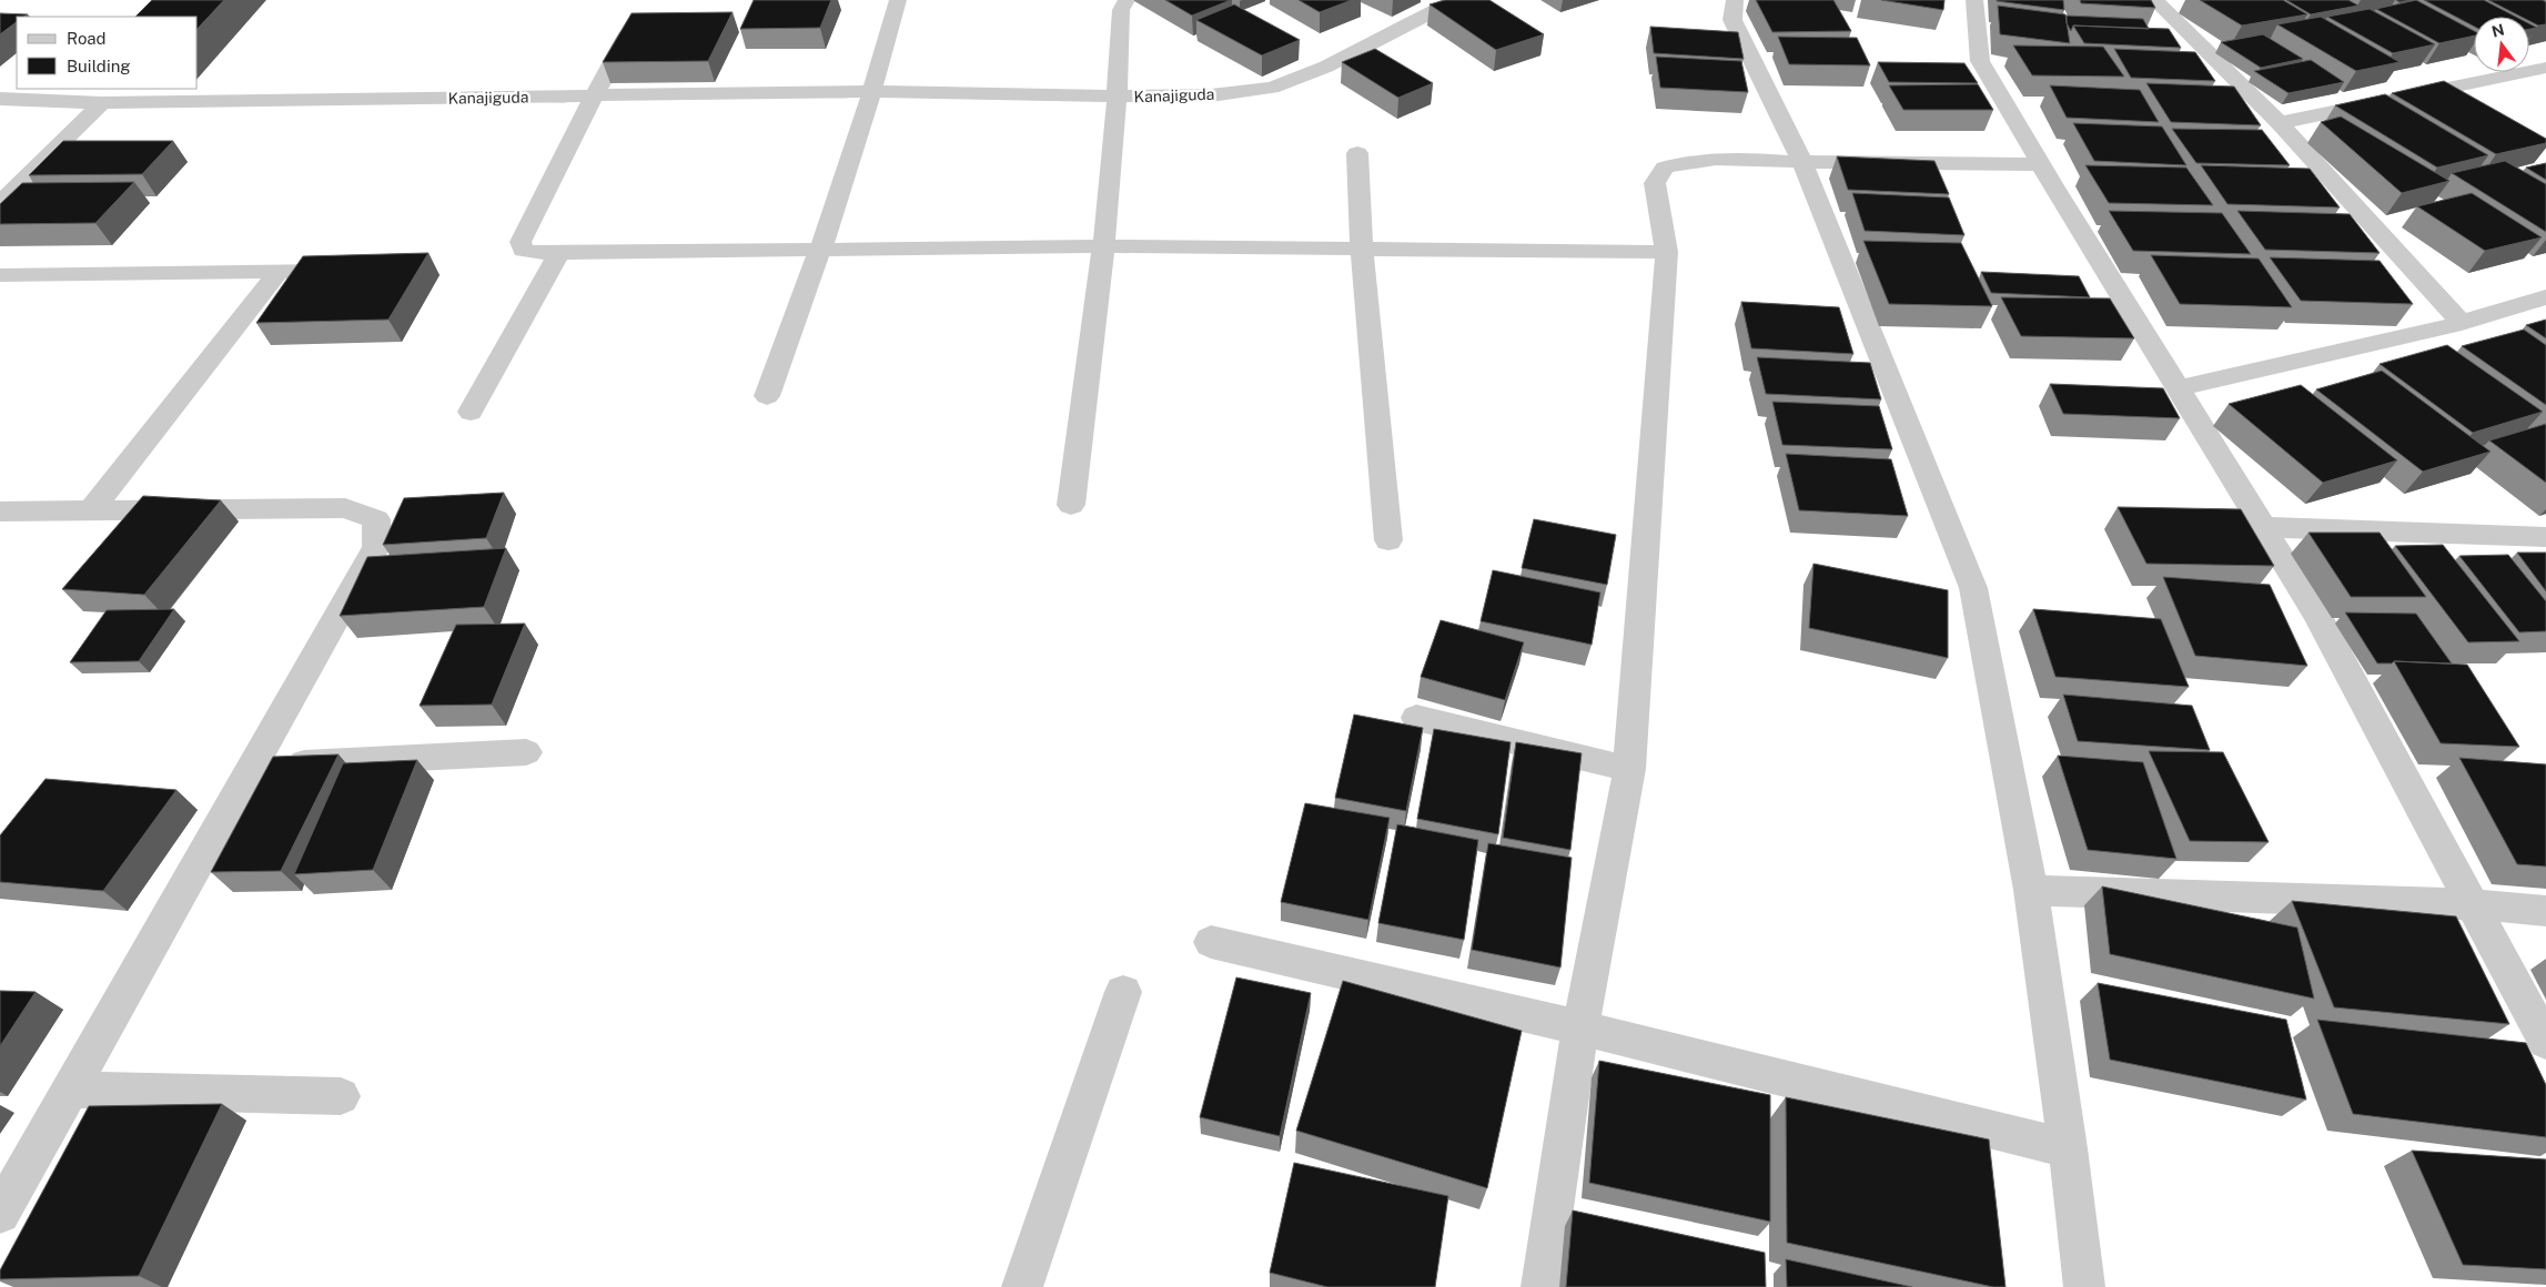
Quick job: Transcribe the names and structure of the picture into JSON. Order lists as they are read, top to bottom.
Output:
{
  "streets": {
    "street": ["Kanajiguda"]
  },
  "legend": ["Road", "Building"],
  "north": "top"
}
